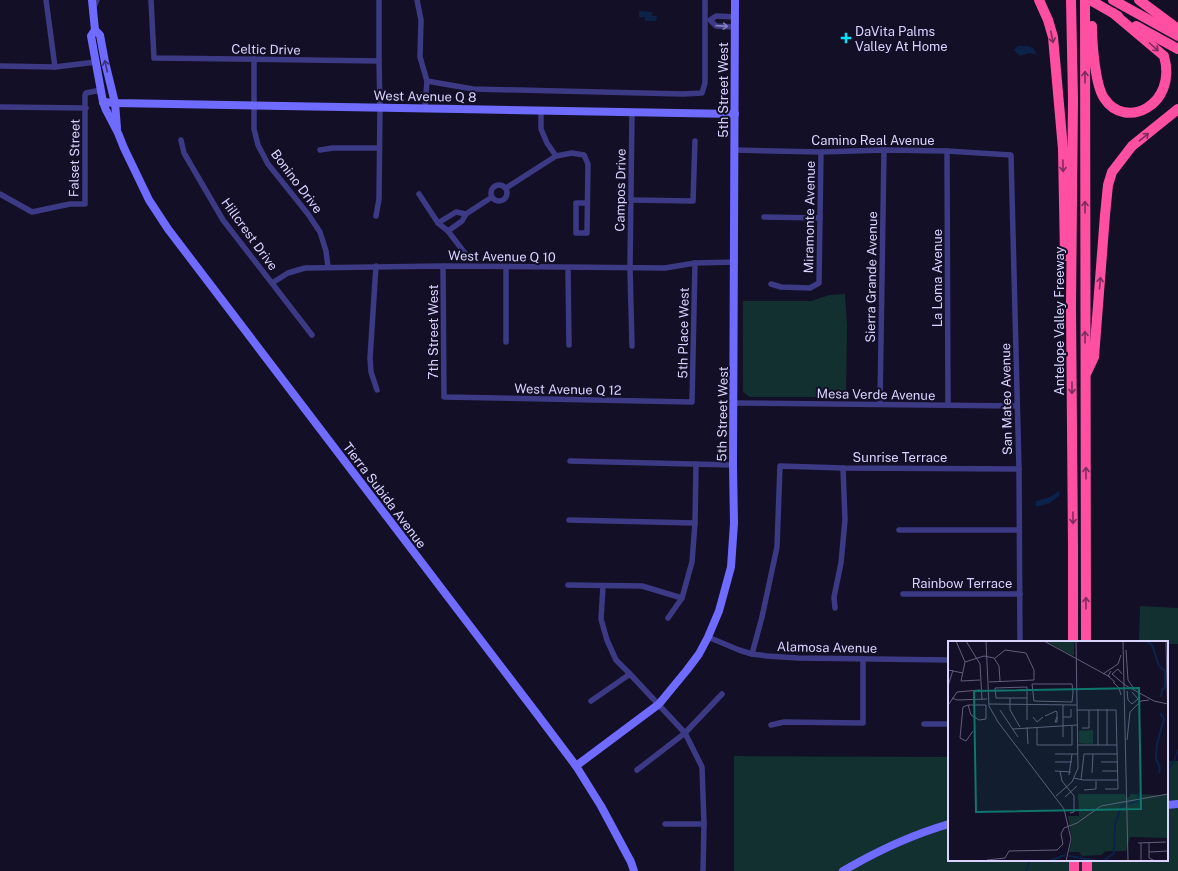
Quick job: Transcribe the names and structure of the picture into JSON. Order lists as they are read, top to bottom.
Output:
{
  "streets": {
    "highway": ["Antelope Valley Freeway"],
    "street": [
      "Celtic Drive",
      "5th Street West",
      "West Avenue Q 8",
      "Camino Real Avenue",
      "Falset Street",
      "Bonino Drive",
      "Campos Drive",
      "Miramonte Avenue",
      "Hillcrest Drive",
      "West Avenue Q 10",
      "Sierra Grande Avenue",
      "La Loma Avenue",
      "7th Street West",
      "5th Place West",
      "West Avenue Q 12",
      "Mesa Verde Avenue",
      "San Mateo Avenue",
      "Sunrise Terrace",
      "Tierra Subida Avenue",
      "Rainbow Terrace",
      "Alamosa Avenue"
    ]
  },
  "crossings": [
    ["Celtic Drive", "Bonino Drive"],
    ["5th Street West", "West Avenue Q 8"],
    ["5th Street West", "Camino Real Avenue"],
    ["5th Street West", "West Avenue Q 10"],
    ["5th Street West", "Mesa Verde Avenue"],
    ["5th Street West", "Tierra Subida Avenue"],
    ["5th Street West", "Alamosa Avenue"],
    ["West Avenue Q 8", "Bonino Drive"],
    ["West Avenue Q 8", "Campos Drive"],
    ["West Avenue Q 8", "Tierra Subida Avenue"],
    ["Camino Real Avenue", "Miramonte Avenue"],
    ["Camino Real Avenue", "Sierra Grande Avenue"],
    ["Camino Real Avenue", "La Loma Avenue"],
    ["Camino Real Avenue", "San Mateo Avenue"],
    ["Bonino Drive", "West Avenue Q 10"],
    ["Campos Drive", "West Avenue Q 10"],
    ["Hillcrest Drive", "West Avenue Q 10"],
    ["West Avenue Q 10", "7th Street West"],
    ["West Avenue Q 10", "5th Place West"],
    ["Sierra Grande Avenue", "Mesa Verde Avenue"],
    ["La Loma Avenue", "Mesa Verde Avenue"],
    ["7th Street West", "West Avenue Q 12"],
    ["5th Place West", "West Avenue Q 12"],
    ["Mesa Verde Avenue", "San Mateo Avenue"],
    ["San Mateo Avenue", "Sunrise Terrace"],
    ["San Mateo Avenue", "Rainbow Terrace"],
    ["Sunrise Terrace", "Alamosa Avenue"]
  ],
  "places": {
    "health": ["DaVita Palms Valley At Home"]
  }
}
